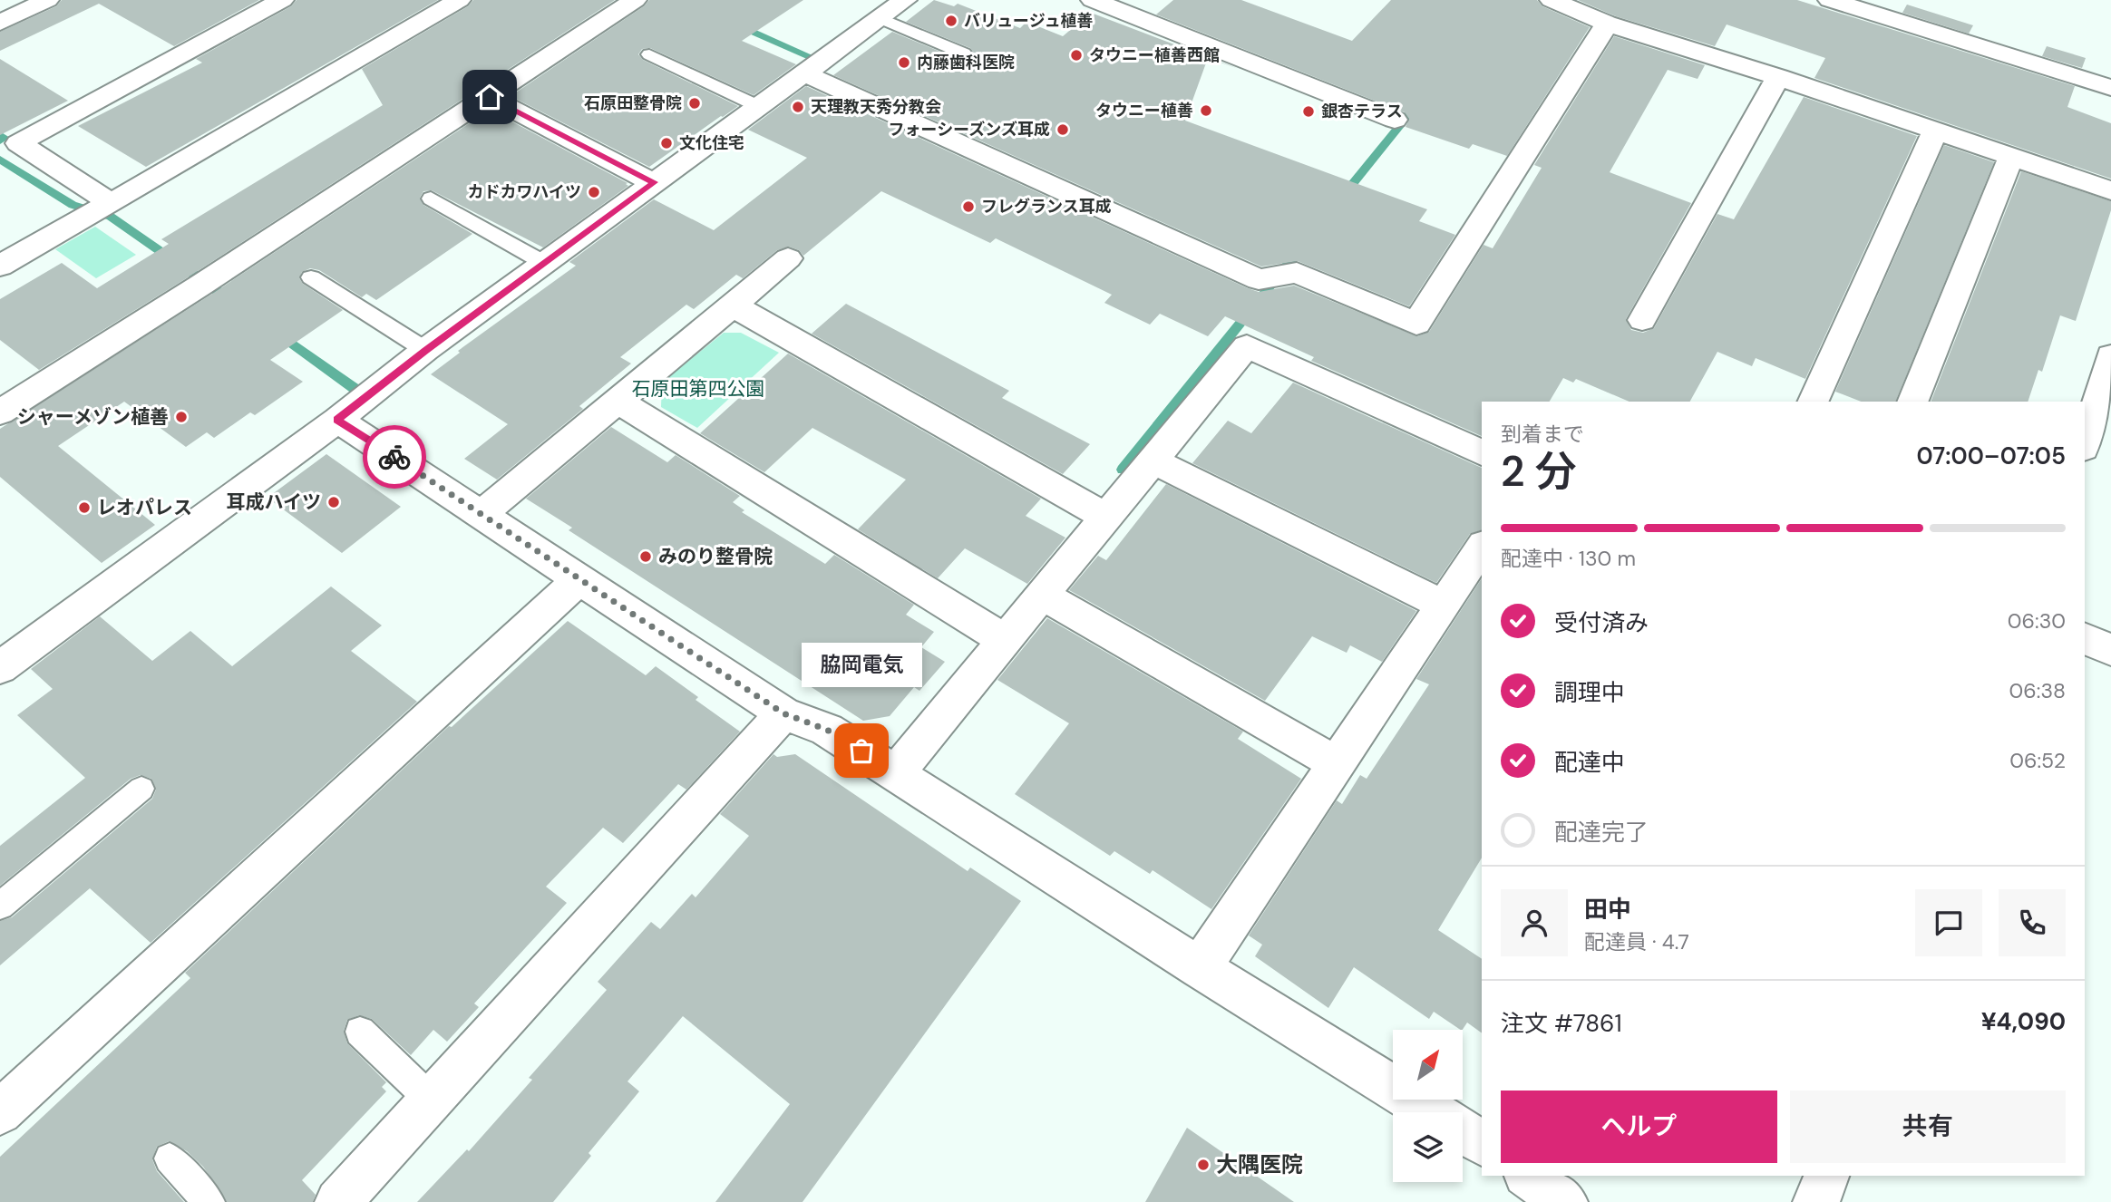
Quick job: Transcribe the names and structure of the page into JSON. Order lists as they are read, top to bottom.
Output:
{
  "parks": ["石原田第四公園"],
  "places": [
    "バリュージュ植善",
    "タウニー植善西館",
    "内藤歯科医院",
    "石原田整骨院",
    "天理教天秀分教会",
    "タウニー植善",
    "銀杏テラス",
    "フォーシーズンズ耳成",
    "文化住宅",
    "カドカワハイツ",
    "フレグランス耳成",
    "シャーメゾン植善",
    "耳成ハイツ",
    "レオパレス",
    "みのり整骨院",
    "脇岡電気",
    "大隅医院"
  ],
  "north": "top right",
  "page": {
    "heading": ["2 分", "到着まで", "07:00–07:05"],
    "panel": [
      "田中",
      "配達員 · 4.7",
      "注文 #7861",
      "¥4,090"
    ],
    "bar": "配達中 · 130 m",
    "list": [
      ["受付済み", "06:30"],
      ["調理中", "06:38"],
      ["配達中", "06:52"],
      "配達完了"
    ],
    "bubble": "脇岡電気",
    "buttons": ["ヘルプ", "共有"]
  }
}
